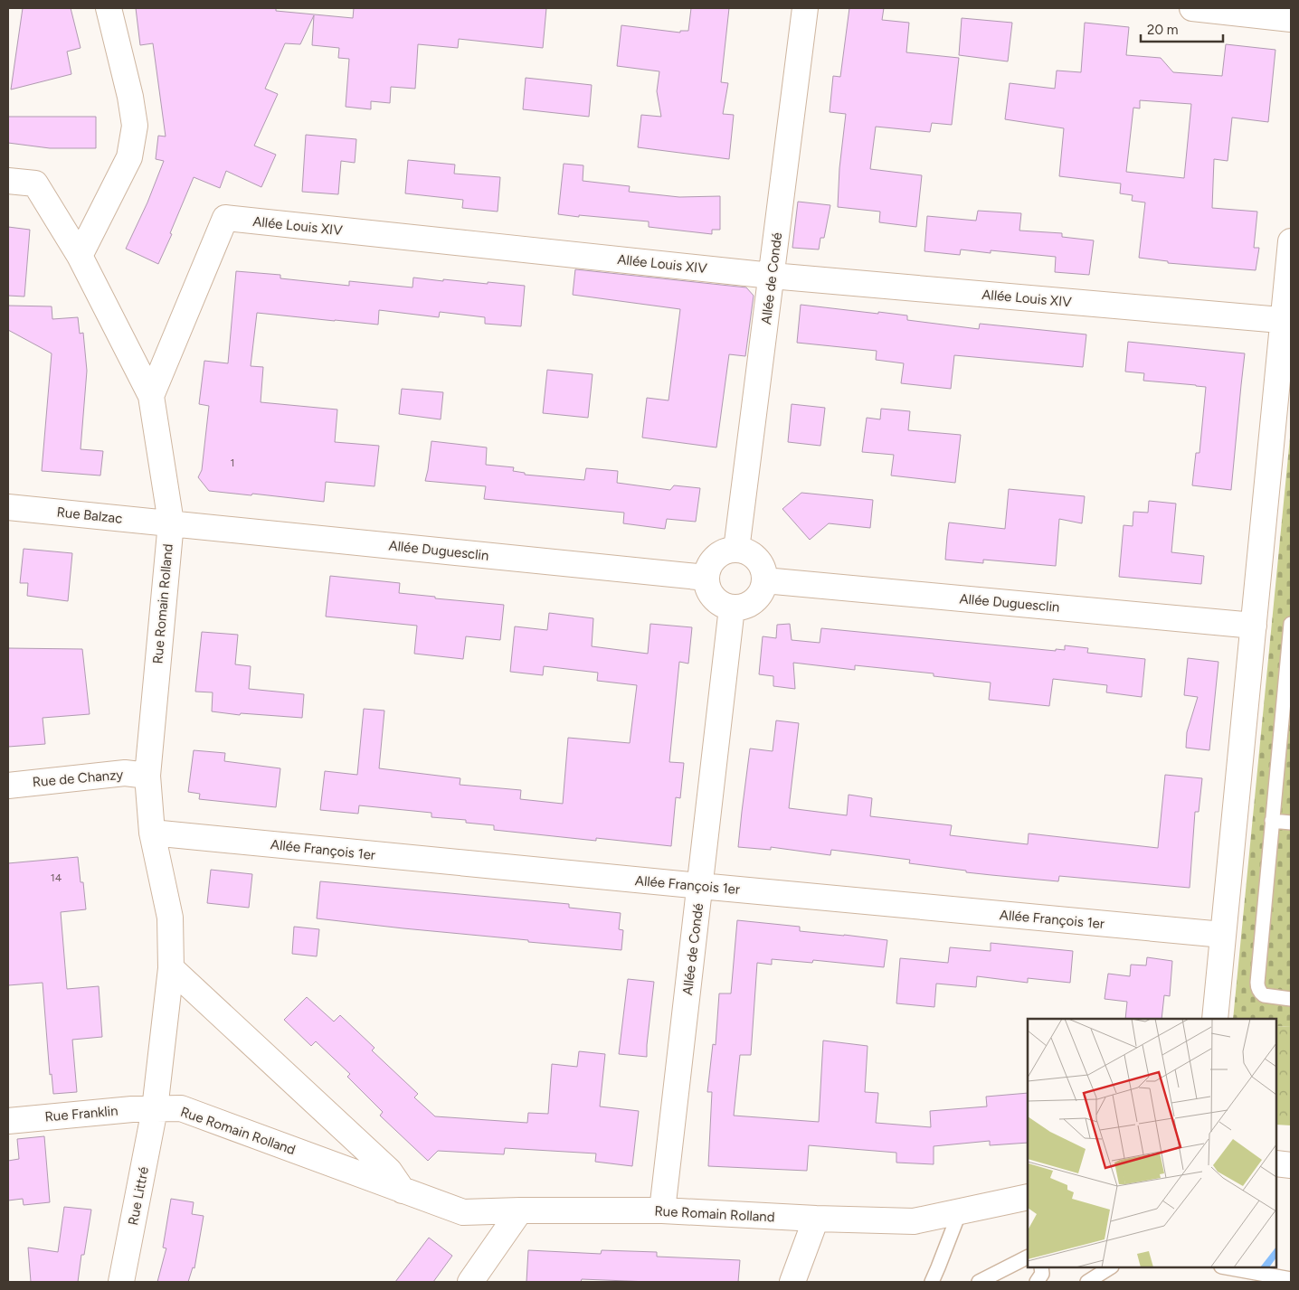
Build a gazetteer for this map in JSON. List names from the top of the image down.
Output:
{
  "streets": {
    "street": [
      "Allée Louis XIV",
      "Allée de Condé",
      "Rue Balzac",
      "Allée Duguesclin",
      "Rue Romain Rolland",
      "Rue de Chanzy",
      "Allée François 1er",
      "Rue Franklin",
      "Rue Littré"
    ]
  },
  "crossings": [
    ["Allée Louis XIV", "Allée de Condé"],
    ["Allée Louis XIV", "Rue Romain Rolland"],
    ["Allée de Condé", "Allée Duguesclin"],
    ["Allée de Condé", "Rue Romain Rolland"],
    ["Allée de Condé", "Allée François 1er"],
    ["Rue Balzac", "Allée Duguesclin"],
    ["Rue Balzac", "Rue Romain Rolland"],
    ["Allée Duguesclin", "Rue Romain Rolland"],
    ["Rue Romain Rolland", "Rue de Chanzy"],
    ["Rue Romain Rolland", "Allée François 1er"],
    ["Rue Romain Rolland", "Rue Franklin"],
    ["Rue Romain Rolland", "Rue Littré"],
    ["Rue Franklin", "Rue Littré"]
  ],
  "house_numbers": ["1", "14"],
  "scale_bar": "20 m"
}
